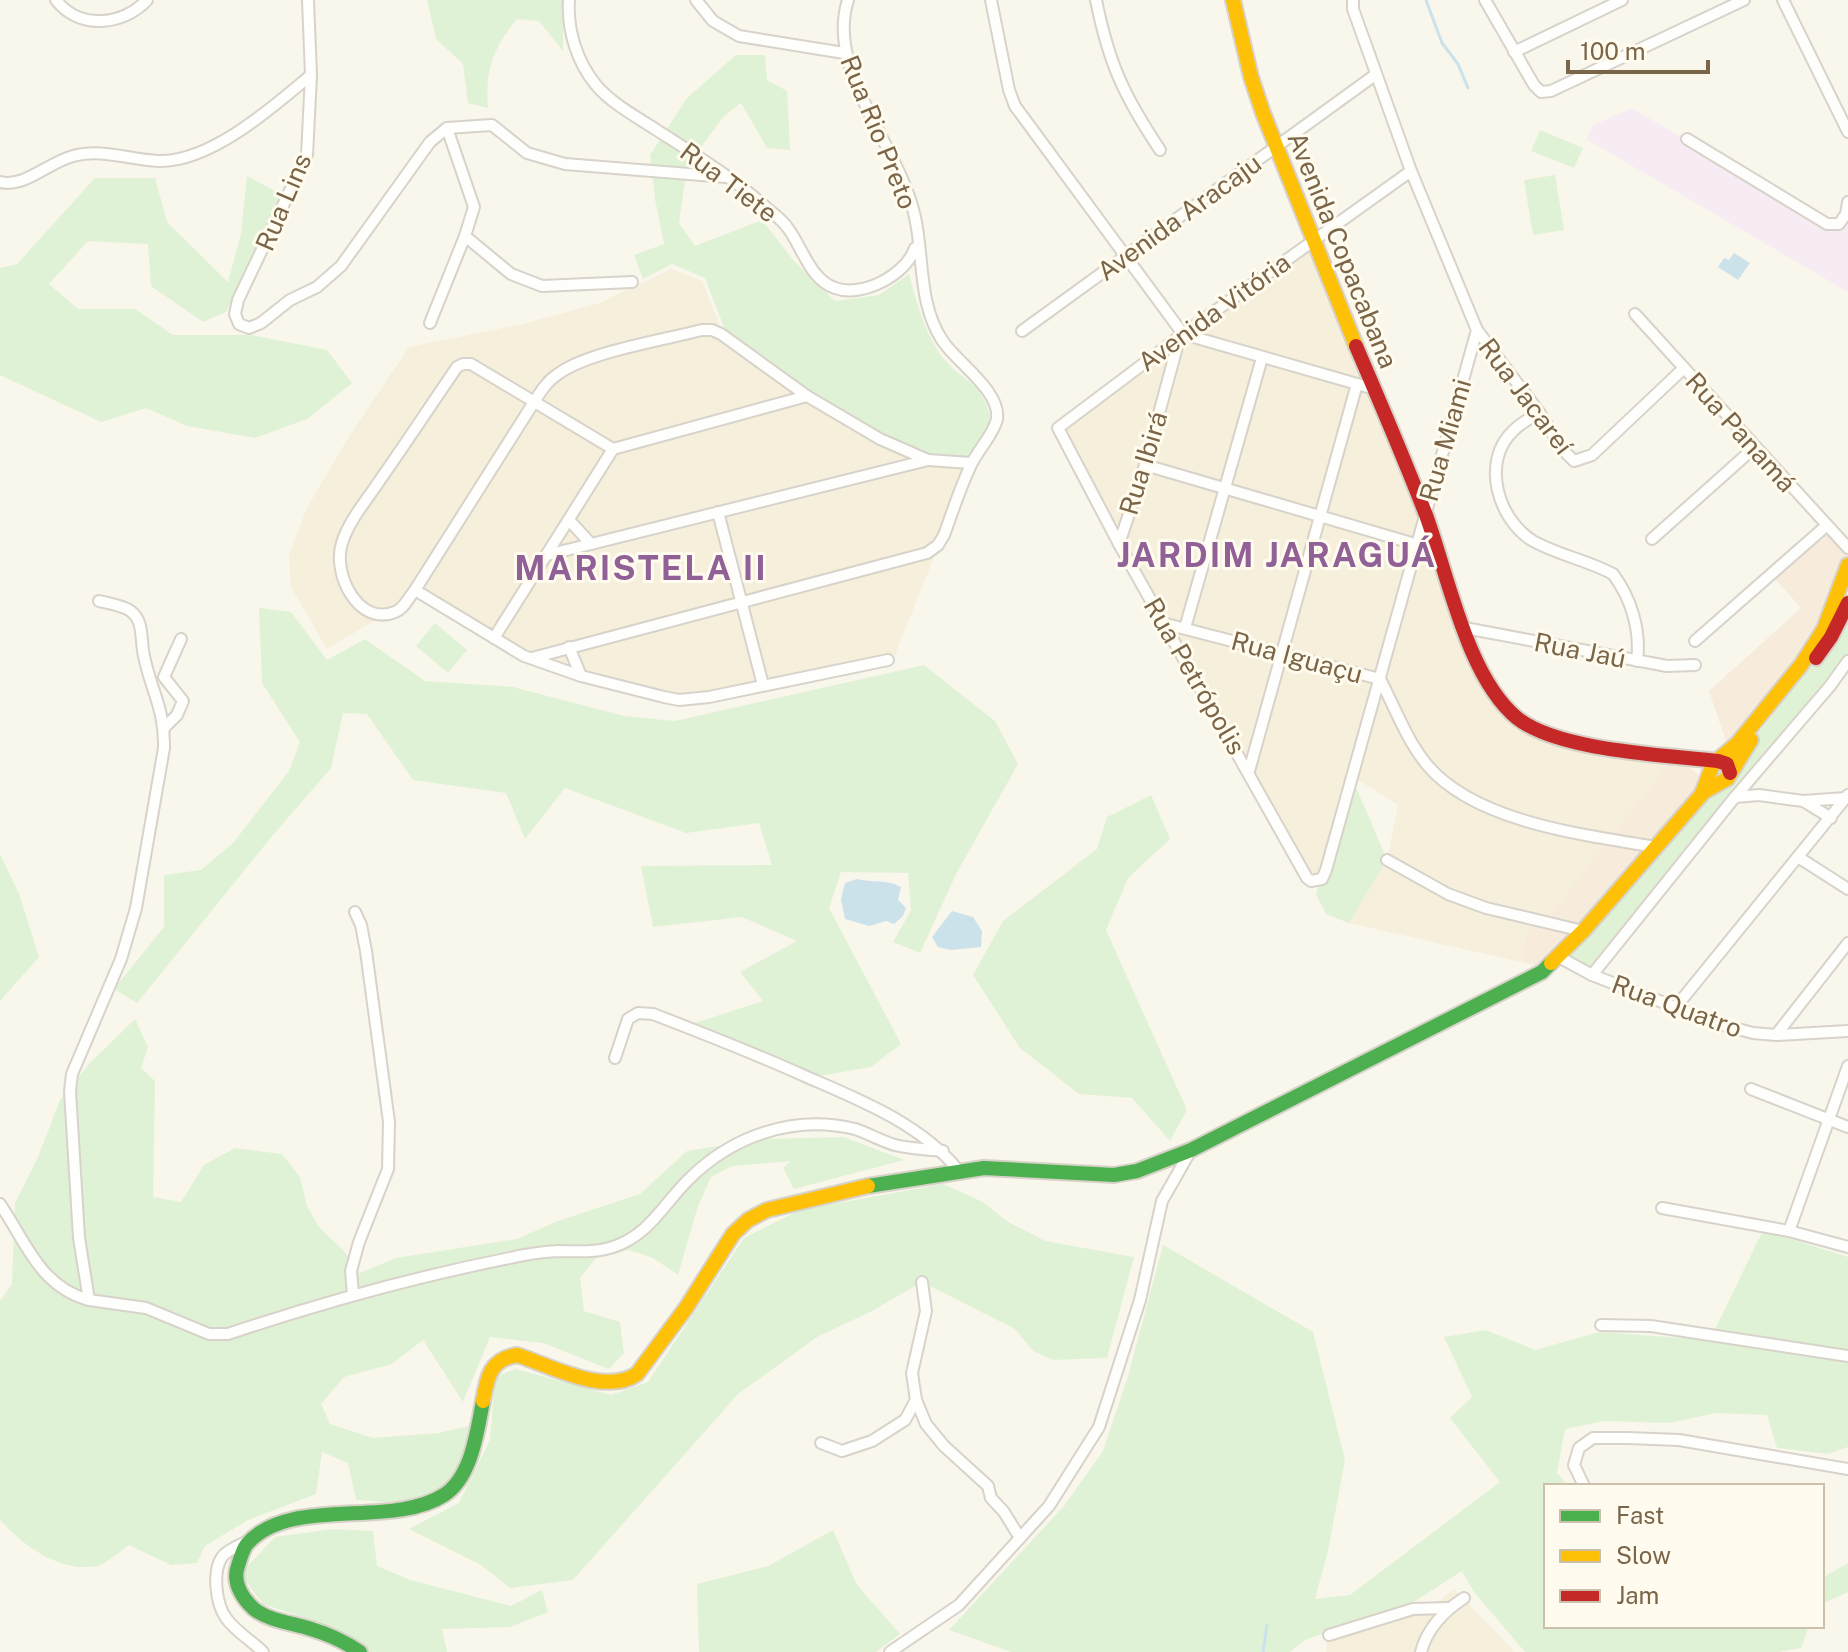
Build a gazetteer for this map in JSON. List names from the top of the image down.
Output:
{
  "streets": {
    "main road": ["Avenida Copacabana"],
    "street": [
      "Rua Rio Preto",
      "Rua Tiete",
      "Rua Lins",
      "Avenida Aracaju",
      "Avenida Vitória",
      "Rua Jacareí",
      "Rua Panamá",
      "Rua Miami",
      "Rua Ibirá",
      "Rua Jaú",
      "Rua Iguaçu",
      "Rua Petrópolis",
      "Rua Quatro"
    ]
  },
  "crossings": [
    ["Rua Rio Preto", "Rua Tiete"],
    ["Avenida Aracaju", "Avenida Copacabana"],
    ["Avenida Copacabana", "Avenida Vitória"],
    ["Avenida Copacabana", "Rua Miami"],
    ["Avenida Copacabana", "Rua Jaú"],
    ["Avenida Vitória", "Rua Ibirá"],
    ["Avenida Vitória", "Rua Petrópolis"],
    ["Rua Jacareí", "Rua Panamá"],
    ["Rua Jacareí", "Rua Miami"],
    ["Rua Miami", "Rua Iguaçu"],
    ["Rua Miami", "Rua Petrópolis"],
    ["Rua Ibirá", "Rua Petrópolis"],
    ["Rua Iguaçu", "Rua Petrópolis"]
  ],
  "districts": ["JARDIM JARAGUÁ", "MARISTELA II"],
  "legend": ["Fast", "Slow", "Jam"],
  "scale_bar": "100 m"
}
